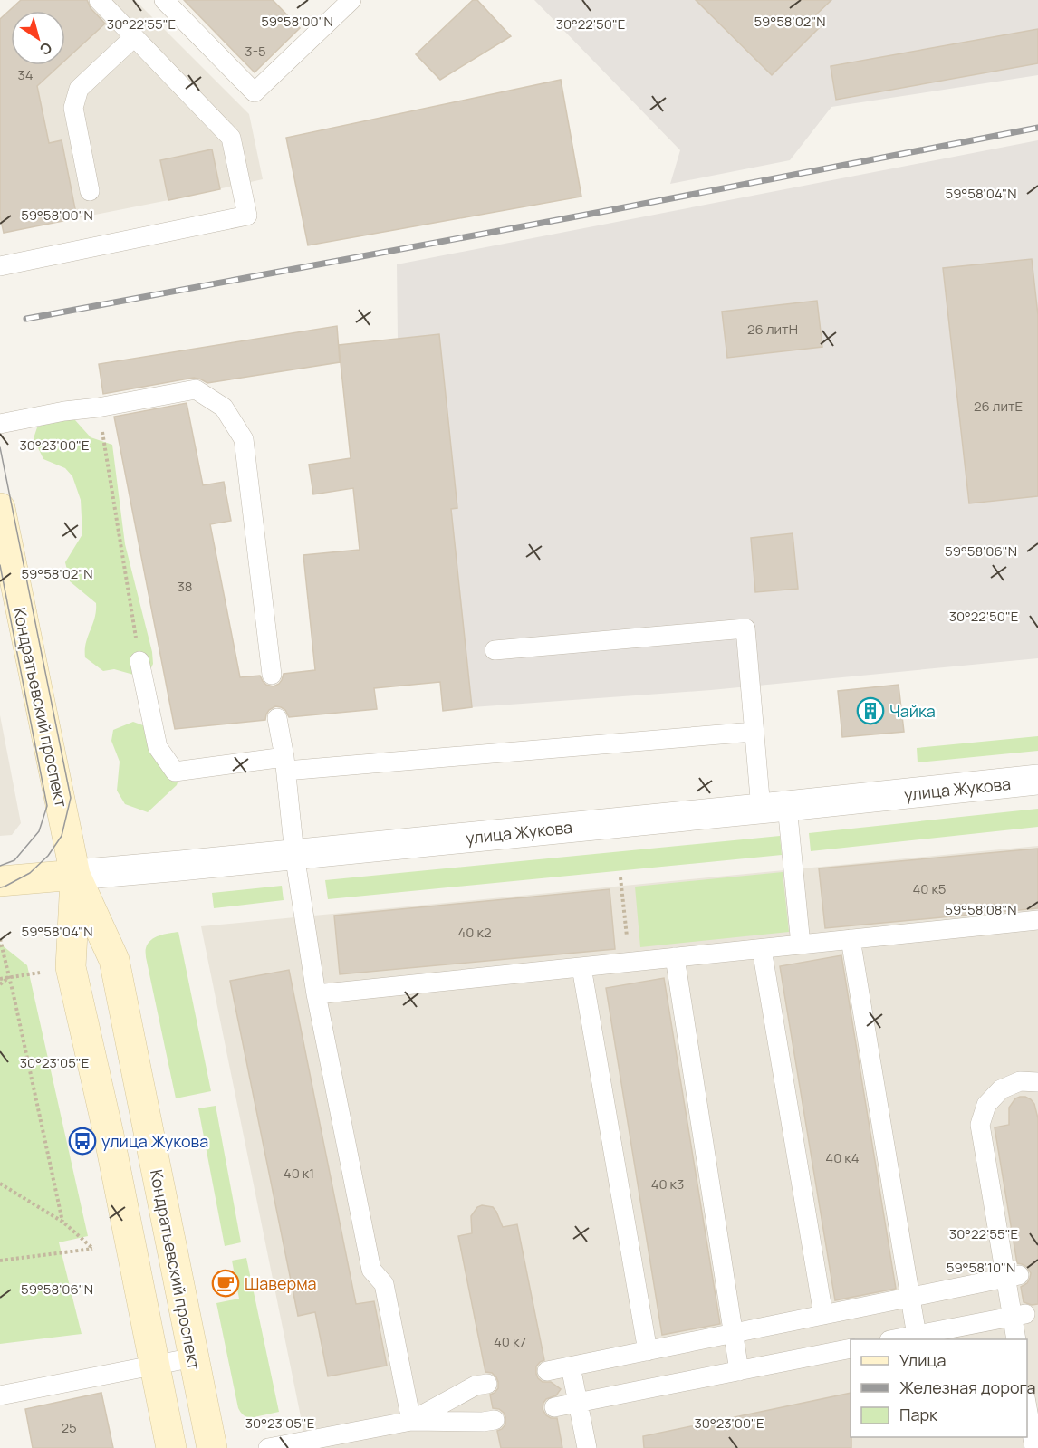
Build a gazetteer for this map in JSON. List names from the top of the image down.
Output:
{
  "streets": {
    "main road": ["Кондратьевский проспект", "улица Жукова"]
  },
  "crossings": [
    ["Кондратьевский проспект", "улица Жукова"]
  ],
  "places": {
    "building": ["Чайка"],
    "bus stop": ["улица Жукова"],
    "cafe": ["Шаверма"]
  },
  "house_numbers": [
    "3-5",
    "34",
    "26 литН",
    "26 литЕ",
    "38",
    "40 к5",
    "40 к2",
    "40 к4",
    "40 к1",
    "40 к3",
    "40 к7",
    "25"
  ],
  "legend": ["Улица", "Железная дорога", "Парк"],
  "north": "bottom right",
  "coordinates": [
    "59°58'00\"N",
    "59°58'02\"N",
    "30°22'55\"E",
    "30°22'50\"E",
    "59°58'04\"N",
    "30°23'00\"E",
    "59°58'06\"N",
    "59°58'08\"N",
    "30°23'05\"E",
    "59°58'10\"N"
  ]
}
